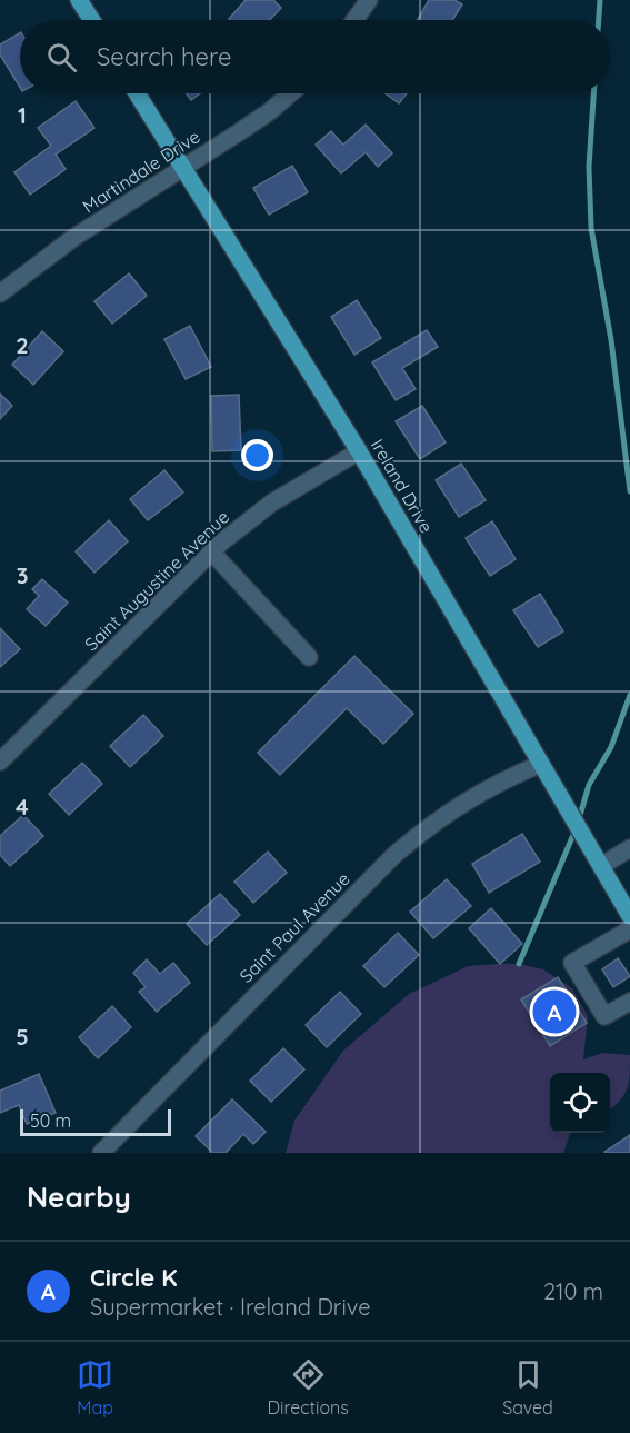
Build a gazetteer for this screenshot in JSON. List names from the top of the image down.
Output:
{
  "streets": {
    "main road": ["Ireland Drive"],
    "street": ["Martindale Drive", "Saint Augustine Avenue", "Saint Paul Avenue"]
  },
  "crossings": [
    ["Martindale Drive", "Ireland Drive"],
    ["Ireland Drive", "Saint Augustine Avenue"],
    ["Ireland Drive", "Saint Paul Avenue"]
  ],
  "scale_bar": "50 m",
  "page": {
    "search": "Search here",
    "pins": "A",
    "scale": "50 m",
    "heading": "Nearby",
    "list": [
      {
        "mark": "A",
        "name": "Circle K",
        "note": "Supermarket · Ireland Drive",
        "value": "210 m"
      }
    ],
    "nav": ["Map", "Directions", "Saved"]
  },
  "grid": {
    "rows": [
      "1",
      "2",
      "3",
      "4",
      "5"
    ]
  }
}
